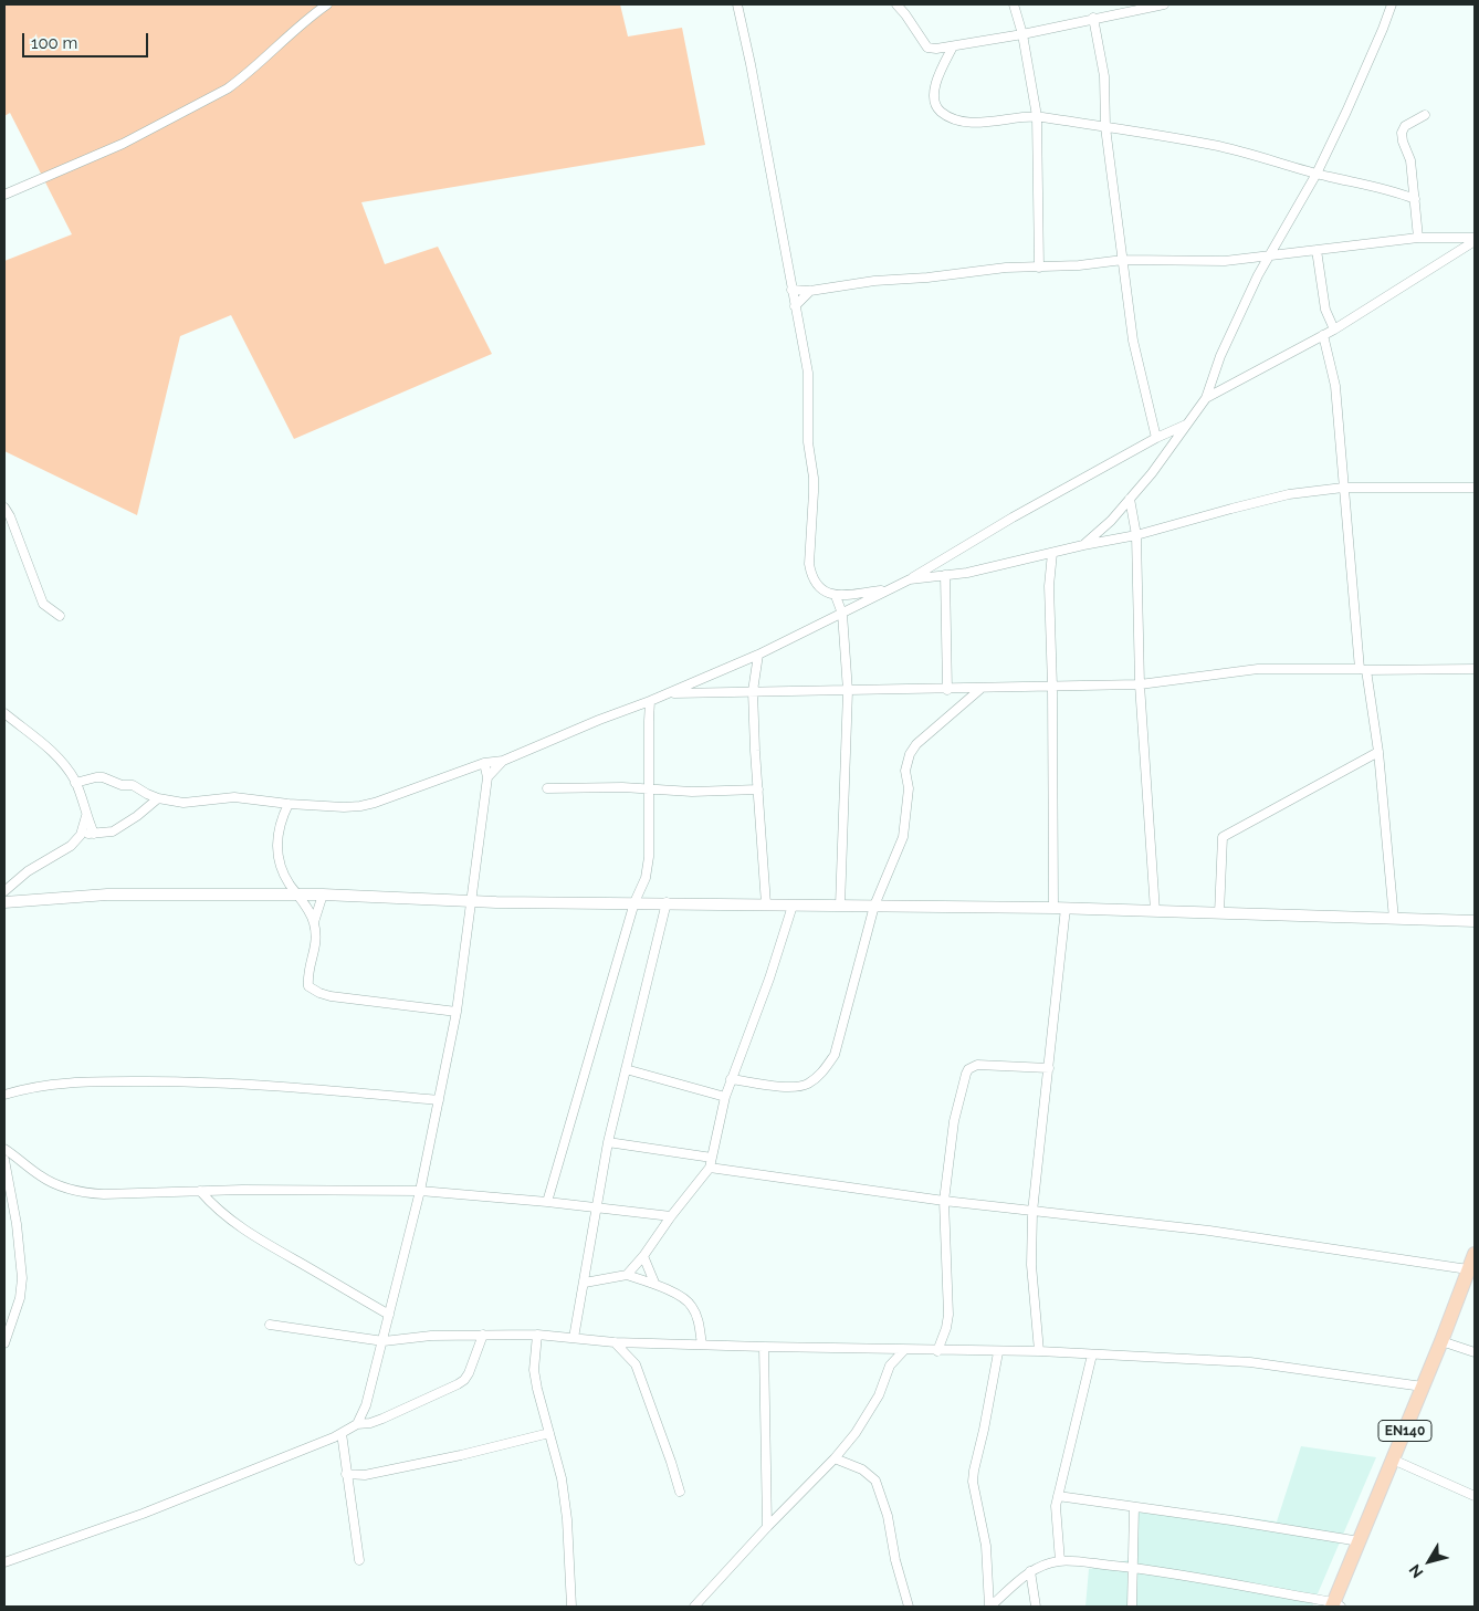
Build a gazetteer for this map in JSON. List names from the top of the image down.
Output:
{
  "streets": {
    "main road": ["EN140"]
  },
  "scale_bar": "100 m",
  "north": "bottom left"
}
